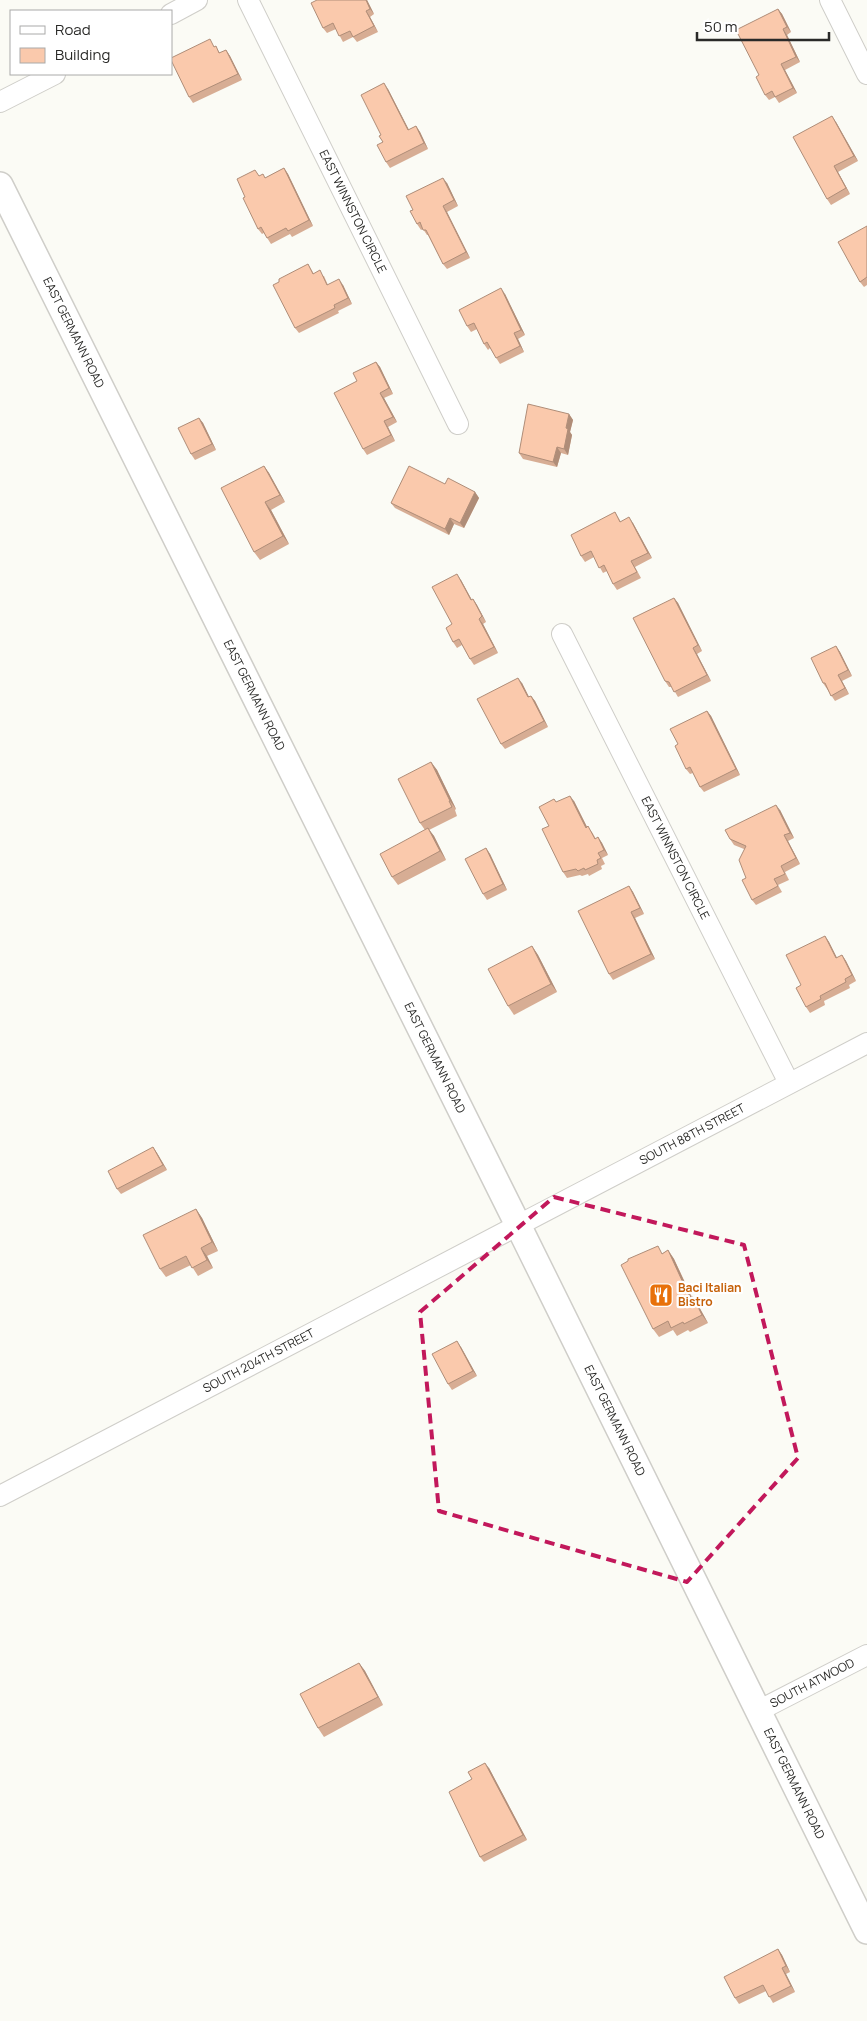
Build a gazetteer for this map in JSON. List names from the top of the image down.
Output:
{
  "streets": {
    "street": [
      "EAST WINNSTON CIRCLE",
      "EAST GERMANN ROAD",
      "SOUTH 88TH STREET",
      "SOUTH 204TH STREET",
      "SOUTH ATWOOD"
    ]
  },
  "crossings": [
    ["EAST WINNSTON CIRCLE", "SOUTH 88TH STREET"],
    ["EAST GERMANN ROAD", "SOUTH 88TH STREET"],
    ["EAST GERMANN ROAD", "SOUTH 204TH STREET"],
    ["EAST GERMANN ROAD", "SOUTH ATWOOD"],
    ["SOUTH 88TH STREET", "SOUTH 204TH STREET"]
  ],
  "places": {
    "restaurant": ["Baci Italian Bistro"]
  },
  "legend": ["Road", "Building"],
  "scale_bar": "50 m"
}
